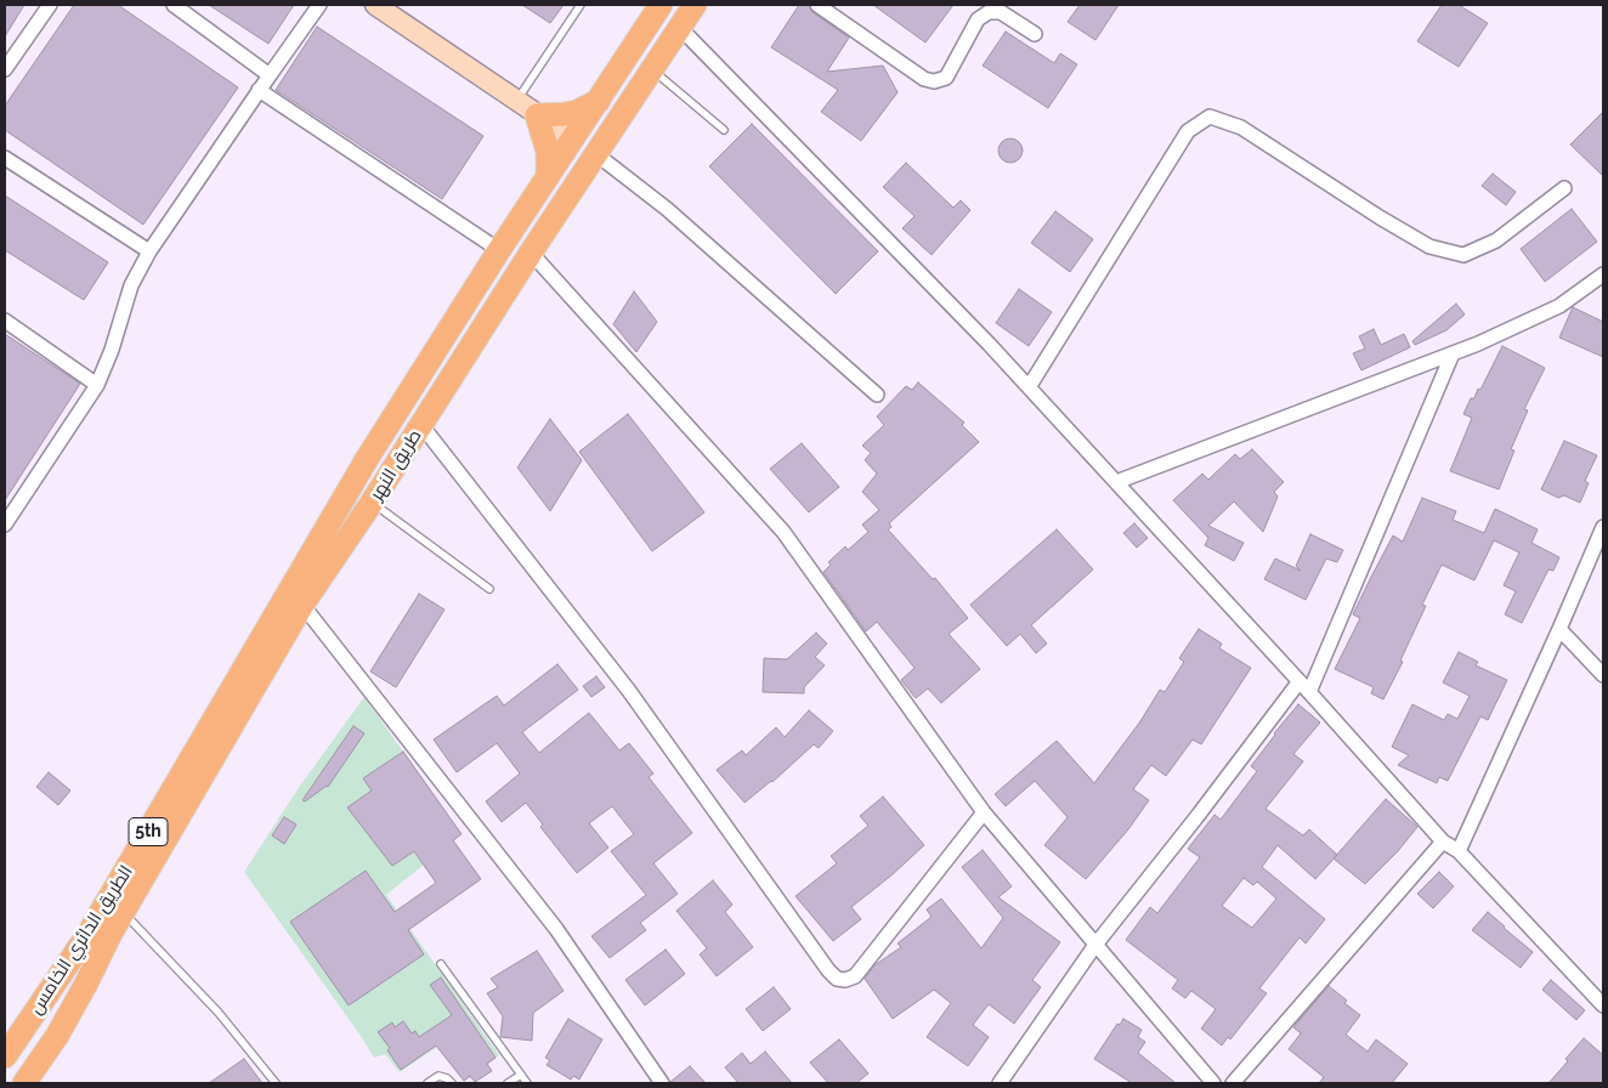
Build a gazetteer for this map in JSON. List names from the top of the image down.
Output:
{
  "streets": {
    "main road": ["طريق النهر", "5th", "الطريق الدائري الخامس"]
  },
  "crossings": [
    ["طريق النهر", "الطريق الدائري الخامس"]
  ]
}
